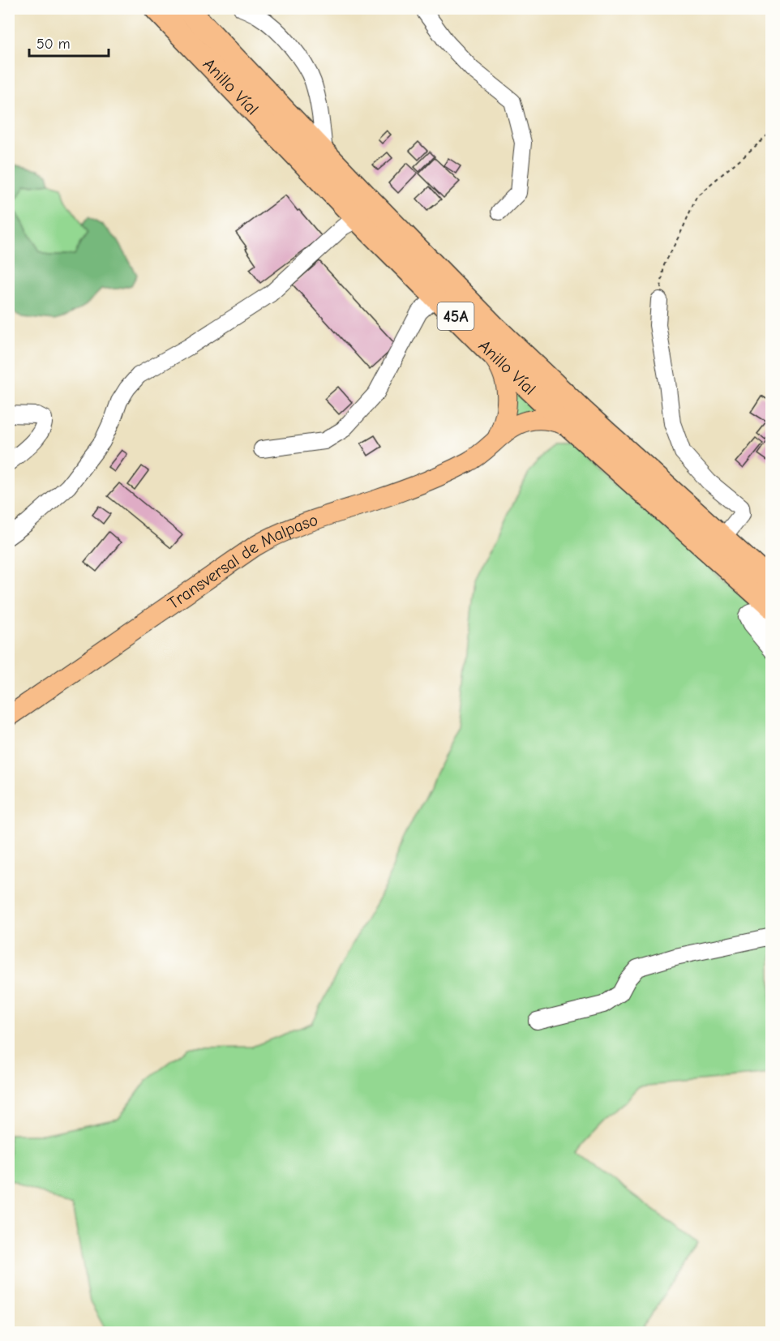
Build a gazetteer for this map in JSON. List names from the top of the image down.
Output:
{
  "streets": {
    "highway": ["Anillo Víal", "45A"],
    "main road": ["Transversal de Malpaso"]
  },
  "crossings": [
    ["Anillo Víal", "Transversal de Malpaso"]
  ],
  "scale_bar": "50 m"
}
